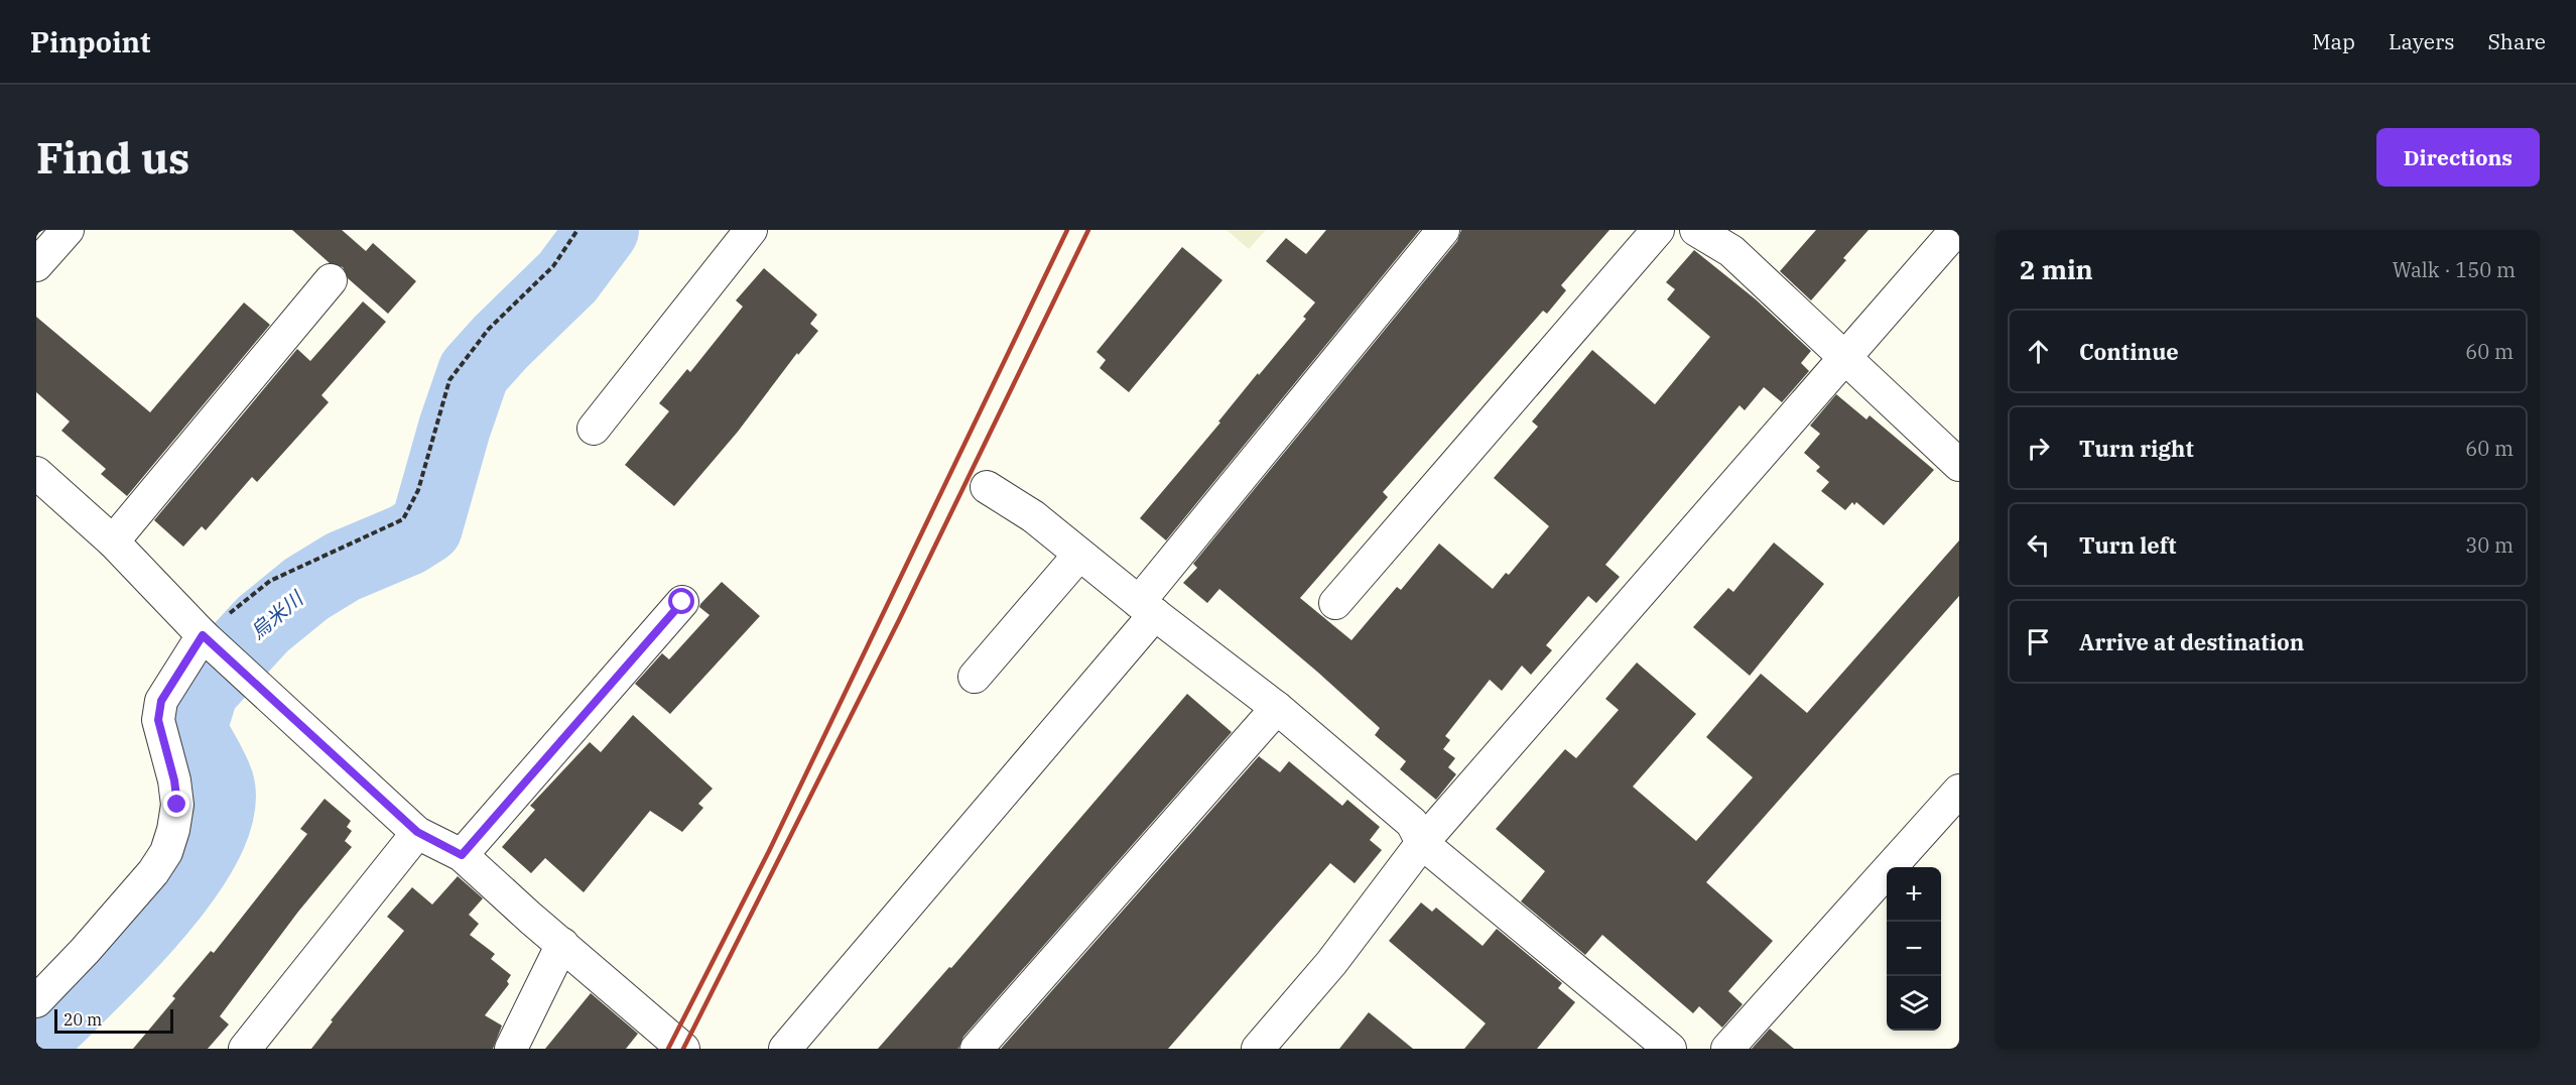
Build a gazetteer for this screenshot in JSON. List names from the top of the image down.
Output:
{
  "water": ["烏米川"],
  "scale_bar": "20 m",
  "page": {
    "header": "Pinpoint",
    "nav": ["Map", "Layers", "Share"],
    "buttons": "Directions",
    "title": "Find us",
    "heading": ["2 min", "Walk · 150 m"],
    "list": [
      ["Continue", "60 m"],
      ["Turn right", "60 m"],
      ["Turn left", "30 m"],
      "Arrive at destination"
    ],
    "map_buttons": ["+", "−"],
    "scale": "20 m"
  }
}
